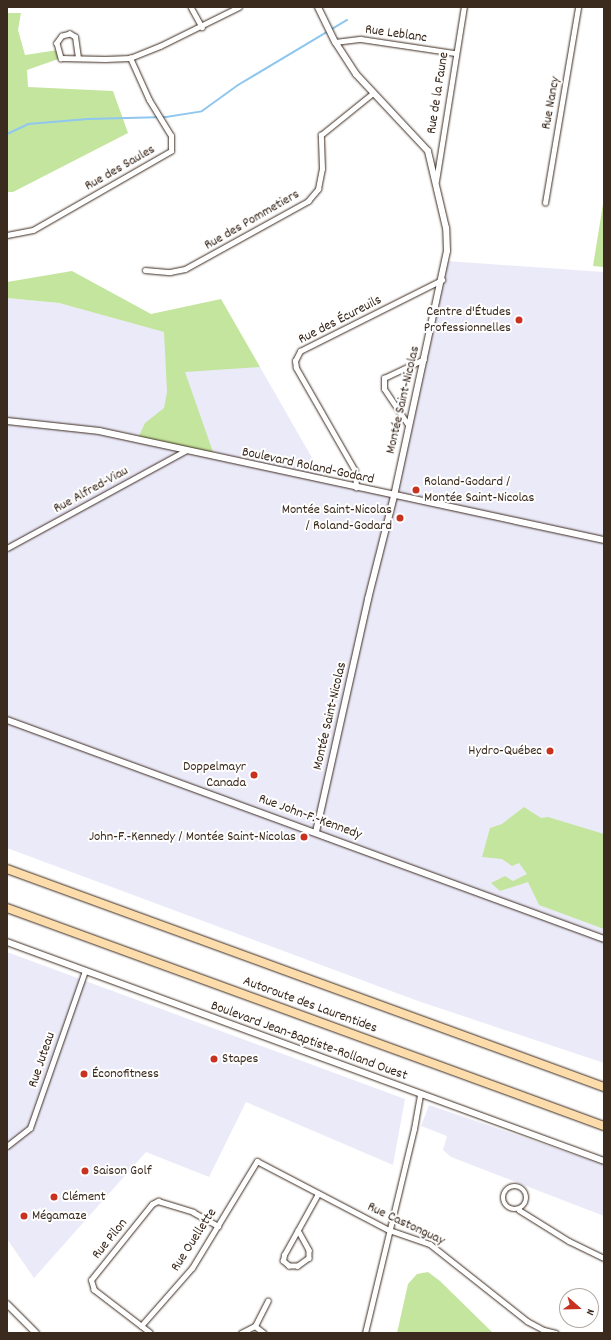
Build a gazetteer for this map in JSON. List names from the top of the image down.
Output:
{
  "streets": {
    "highway": ["Autoroute des Laurentides"],
    "street": [
      "Rue Leblanc",
      "Rue de la Faune",
      "Rue Nancy",
      "Rue des Saules",
      "Rue des Pommetiers",
      "Rue des Écureuils",
      "Montée Saint-Nicolas",
      "Boulevard Roland-Godard",
      "Rue Alfred-Viau",
      "Rue John-F.-Kennedy",
      "Boulevard Jean-Baptiste-Rolland Ouest",
      "Rue Juteau",
      "Rue Castonguay",
      "Rue Pilon",
      "Rue Ouellette"
    ]
  },
  "crossings": [
    ["Rue Leblanc", "Rue de la Faune"],
    ["Rue Leblanc", "Montée Saint-Nicolas"],
    ["Rue de la Faune", "Montée Saint-Nicolas"],
    ["Rue des Pommetiers", "Montée Saint-Nicolas"],
    ["Rue des Écureuils", "Montée Saint-Nicolas"],
    ["Rue des Écureuils", "Boulevard Roland-Godard"],
    ["Montée Saint-Nicolas", "Boulevard Roland-Godard"],
    ["Montée Saint-Nicolas", "Rue John-F.-Kennedy"],
    ["Boulevard Roland-Godard", "Rue Alfred-Viau"],
    ["Boulevard Jean-Baptiste-Rolland Ouest", "Rue Juteau"],
    ["Rue Castonguay", "Rue Ouellette"],
    ["Rue Pilon", "Rue Ouellette"]
  ],
  "places": [
    "Centre d'Études Professionnelles",
    "Roland-Godard / Montée Saint-Nicolas",
    "Montée Saint-Nicolas / Roland-Godard",
    "Hydro-Québec",
    "Doppelmayr Canada",
    "John-F.-Kennedy / Montée Saint-Nicolas",
    "Stapes",
    "Éconofitness",
    "Saison Golf",
    "Clément",
    "Mégamaze"
  ],
  "north": "right"
}
